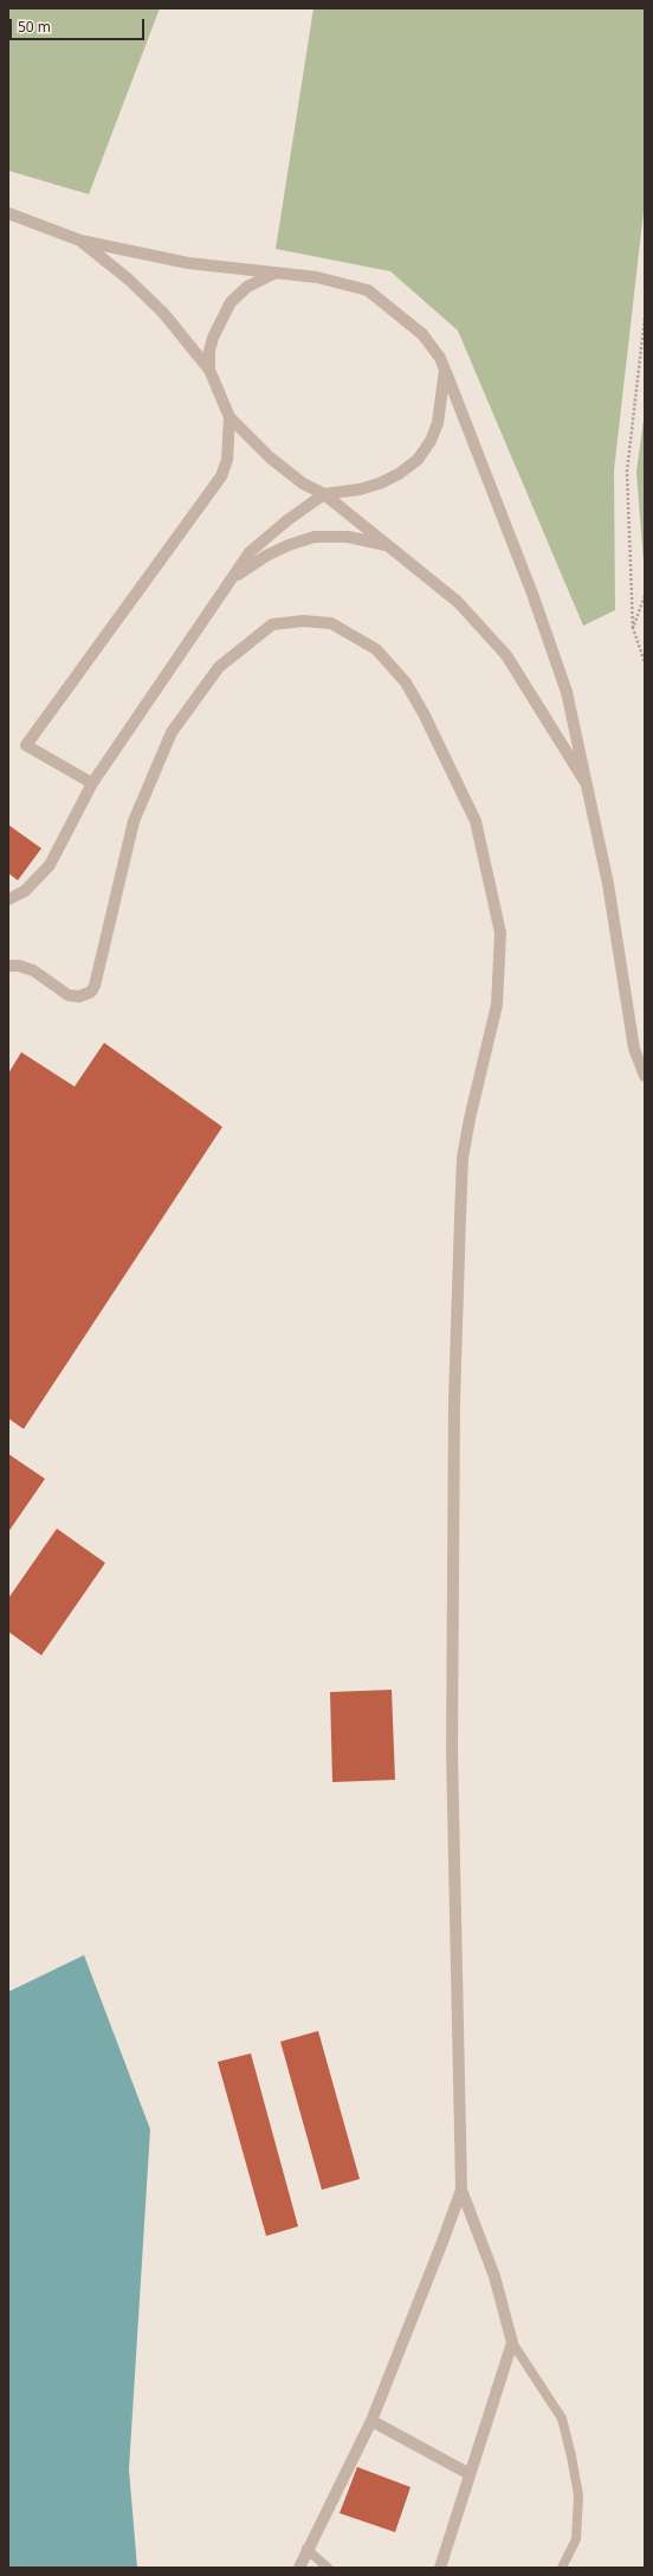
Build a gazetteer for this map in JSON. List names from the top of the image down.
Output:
{
  "scale_bar": "50 m"
}
